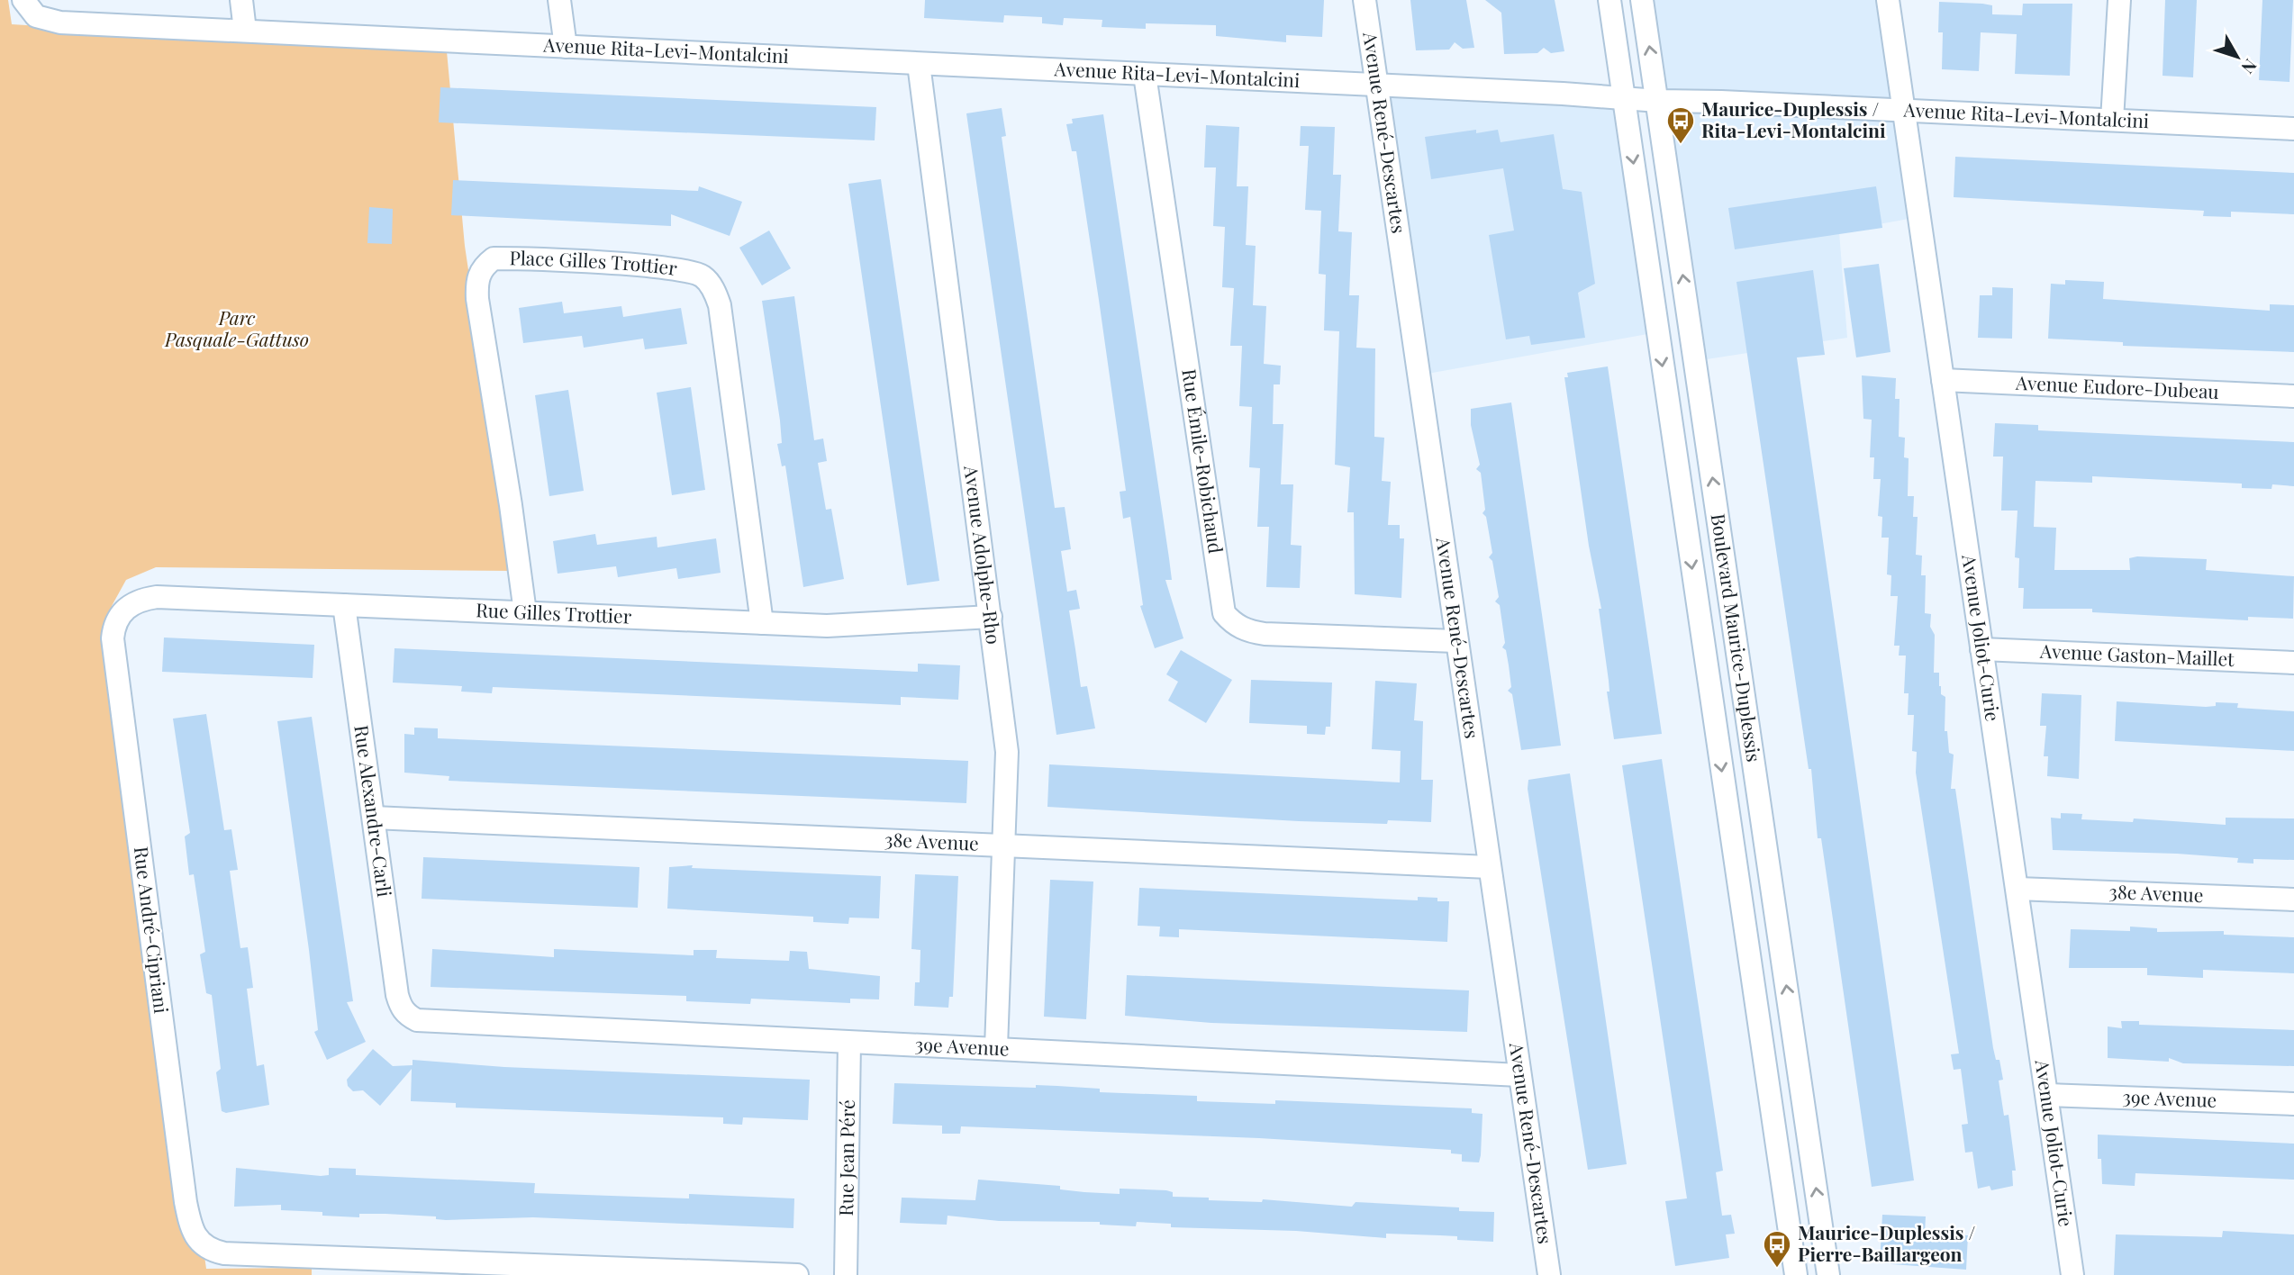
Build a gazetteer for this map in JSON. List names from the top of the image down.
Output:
{
  "streets": {
    "street": [
      "Avenue Rita-Levi-Montalcini",
      "Avenue René-Descartes",
      "Place Gilles Trottier",
      "Avenue Eudore-Dubeau",
      "Rue Émile-Robichaud",
      "Avenue Adolphe-Rho",
      "Rue Gilles Trottier",
      "Boulevard Maurice-Duplessis",
      "Avenue Joliot-Curie",
      "Avenue Gaston-Maillet",
      "Rue Alexandre-Carli",
      "38e Avenue",
      "Rue André-Cipriani",
      "39e Avenue",
      "Rue Jean Péré"
    ]
  },
  "crossings": [
    ["Avenue Rita-Levi-Montalcini", "Avenue René-Descartes"],
    ["Avenue Rita-Levi-Montalcini", "Rue Émile-Robichaud"],
    ["Avenue Rita-Levi-Montalcini", "Avenue Adolphe-Rho"],
    ["Avenue Rita-Levi-Montalcini", "Boulevard Maurice-Duplessis"],
    ["Avenue Rita-Levi-Montalcini", "Avenue Joliot-Curie"],
    ["Avenue René-Descartes", "Rue Émile-Robichaud"],
    ["Avenue René-Descartes", "38e Avenue"],
    ["Avenue René-Descartes", "39e Avenue"],
    ["Place Gilles Trottier", "Rue Gilles Trottier"],
    ["Avenue Eudore-Dubeau", "Avenue Joliot-Curie"],
    ["Avenue Adolphe-Rho", "Rue Gilles Trottier"],
    ["Avenue Adolphe-Rho", "38e Avenue"],
    ["Avenue Adolphe-Rho", "39e Avenue"],
    ["Rue Gilles Trottier", "Rue Alexandre-Carli"],
    ["Rue Gilles Trottier", "Rue André-Cipriani"],
    ["Avenue Joliot-Curie", "Avenue Gaston-Maillet"],
    ["Avenue Joliot-Curie", "38e Avenue"],
    ["Avenue Joliot-Curie", "39e Avenue"],
    ["Rue Alexandre-Carli", "38e Avenue"],
    ["Rue Alexandre-Carli", "39e Avenue"],
    ["39e Avenue", "Rue Jean Péré"]
  ],
  "parks": ["Parc Pasquale-Gattuso"],
  "places": {
    "bus stop": ["Maurice-Duplessis / Rita-Levi-Montalcini", "Maurice-Duplessis / Pierre-Baillargeon"]
  },
  "north": "bottom right"
}
